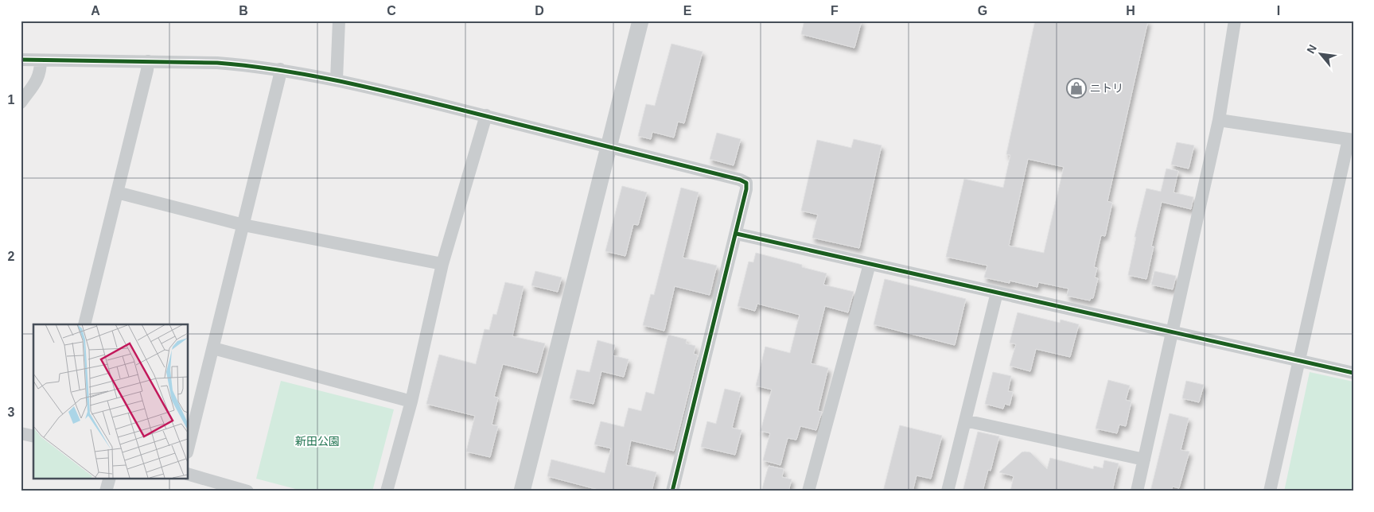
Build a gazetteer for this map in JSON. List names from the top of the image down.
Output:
{
  "parks": ["新田公園"],
  "places": {
    "shop": ["ニトリ"]
  },
  "north": "top left",
  "grid": {
    "columns": [
      "A",
      "B",
      "C",
      "D",
      "E",
      "F",
      "G",
      "H",
      "I"
    ],
    "rows": ["1", "2", "3"]
  }
}
